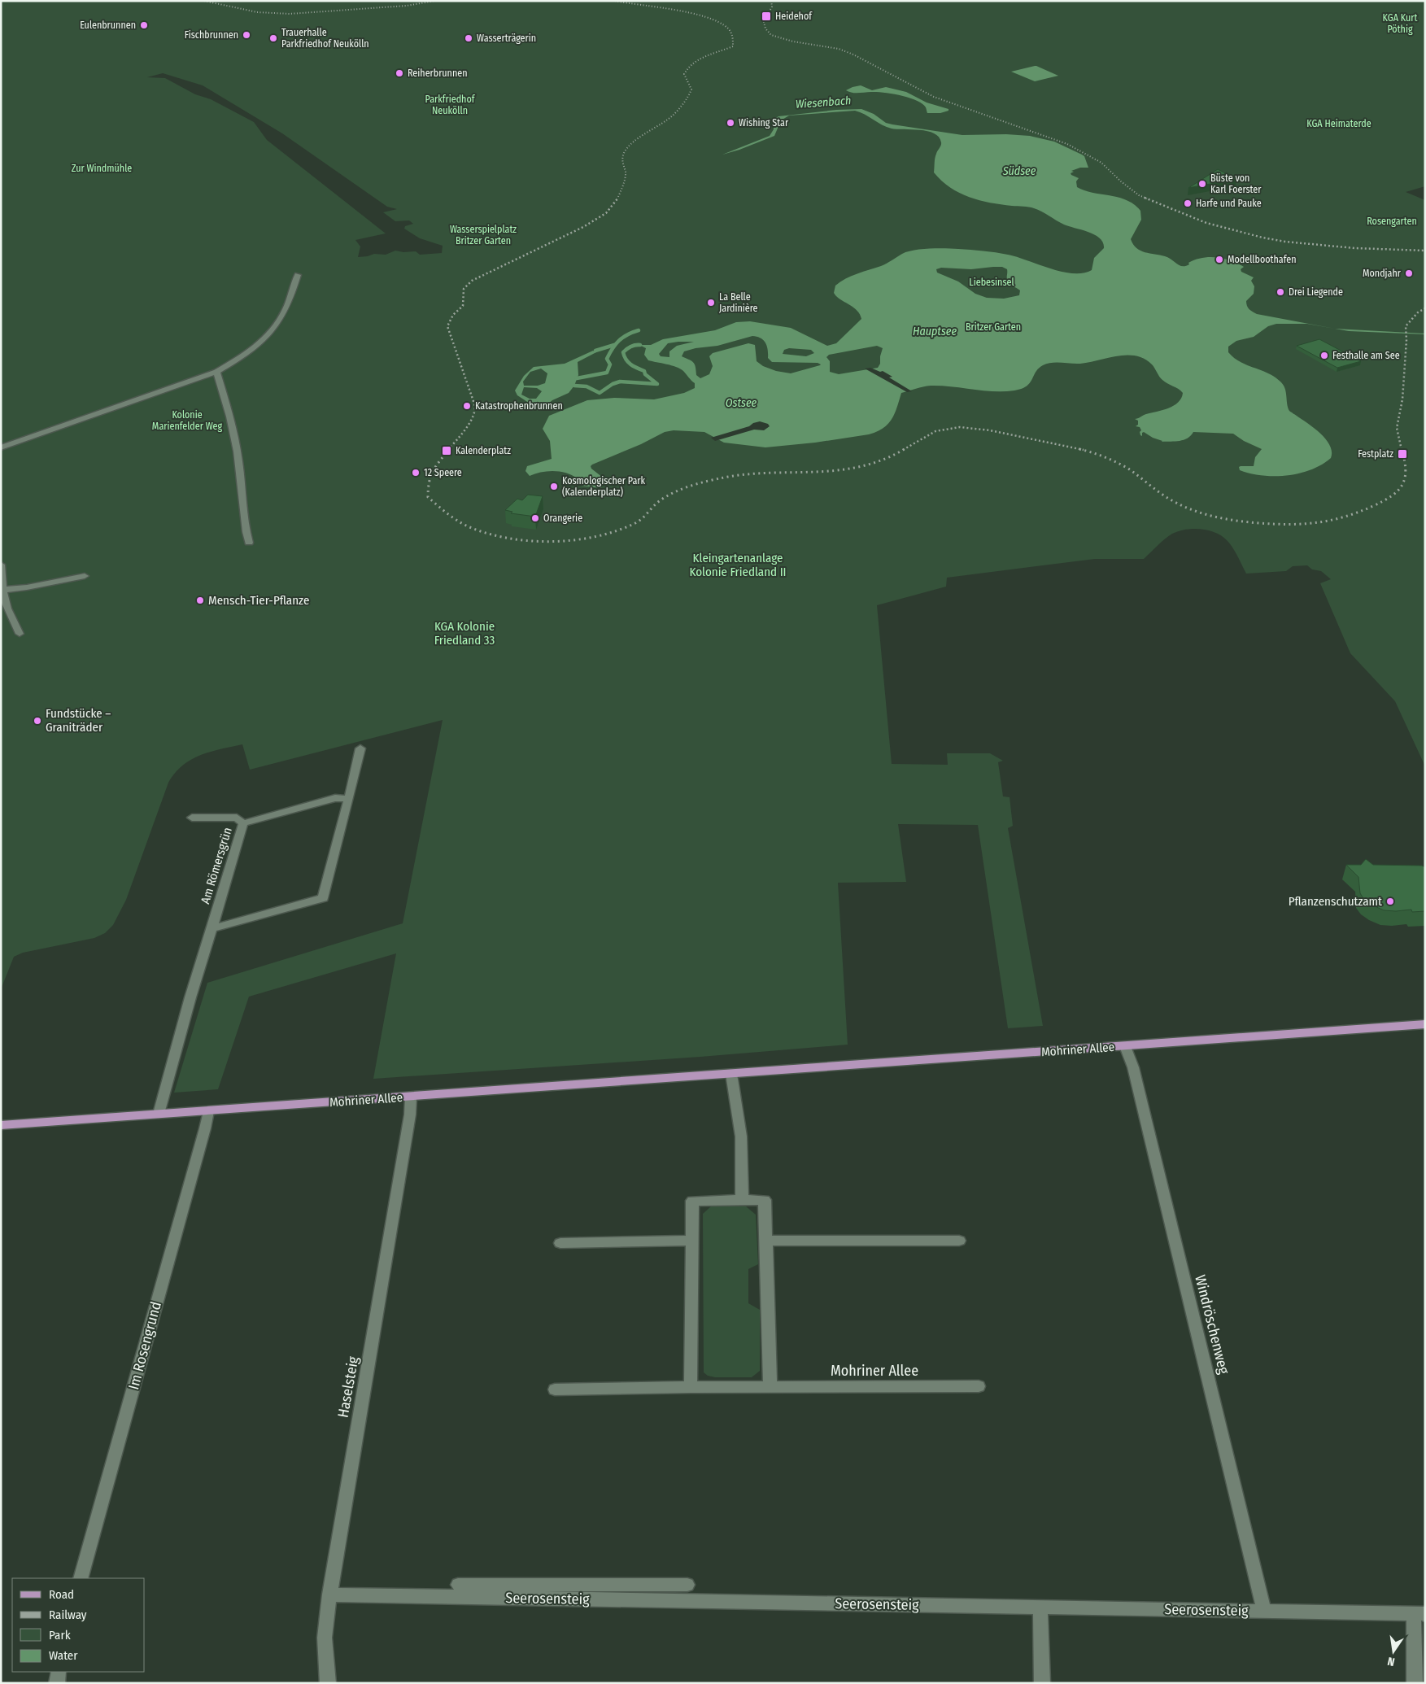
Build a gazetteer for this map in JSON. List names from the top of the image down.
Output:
{
  "streets": {
    "main road": ["Mohriner Allee"],
    "street": [
      "Am Römersgrün",
      "Windröschenweg",
      "Im Rosengrund",
      "Haselsteig",
      "Seerosensteig"
    ]
  },
  "crossings": [
    ["Am Römersgrün", "Mohriner Allee"],
    ["Mohriner Allee", "Windröschenweg"],
    ["Mohriner Allee", "Im Rosengrund"],
    ["Mohriner Allee", "Haselsteig"],
    ["Windröschenweg", "Seerosensteig"],
    ["Haselsteig", "Seerosensteig"]
  ],
  "water": [
    "Wiesenbach",
    "Südsee",
    "Hauptsee",
    "Ostsee"
  ],
  "parks": [
    "KGA Kurt Pöthig",
    "Parkfriedhof Neukölln",
    "KGA Heimaterde",
    "Zur Windmühle",
    "Rosengarten",
    "Wasserspielplatz Britzer Garten",
    "Liebesinsel",
    "Britzer Garten",
    "Kolonie Marienfelder Weg",
    "Kleingartenanlage Kolonie Friedland II",
    "KGA Kolonie Friedland 33"
  ],
  "places": {
    "transit": ["Heidehof", "Kalenderplatz", "Festplatz"],
    "other": [
      "Eulenbrunnen",
      "Fischbrunnen",
      "Trauerhalle Parkfriedhof Neukölln",
      "Wasserträgerin",
      "Reiherbrunnen",
      "Wishing Star",
      "Büste von Karl Foerster",
      "Harfe und Pauke",
      "Modellboothafen",
      "Mondjahr",
      "Drei Liegende",
      "La Belle Jardinière",
      "Festhalle am See",
      "Katastrophenbrunnen",
      "12 Speere",
      "Kosmologischer Park (Kalenderplatz)",
      "Orangerie",
      "Mensch-Tier-Pflanze",
      "Fundstücke – Graniträder",
      "Pflanzenschutzamt"
    ]
  },
  "legend": [
    "Road",
    "Railway",
    "Park",
    "Water"
  ],
  "north": "bottom"
}
